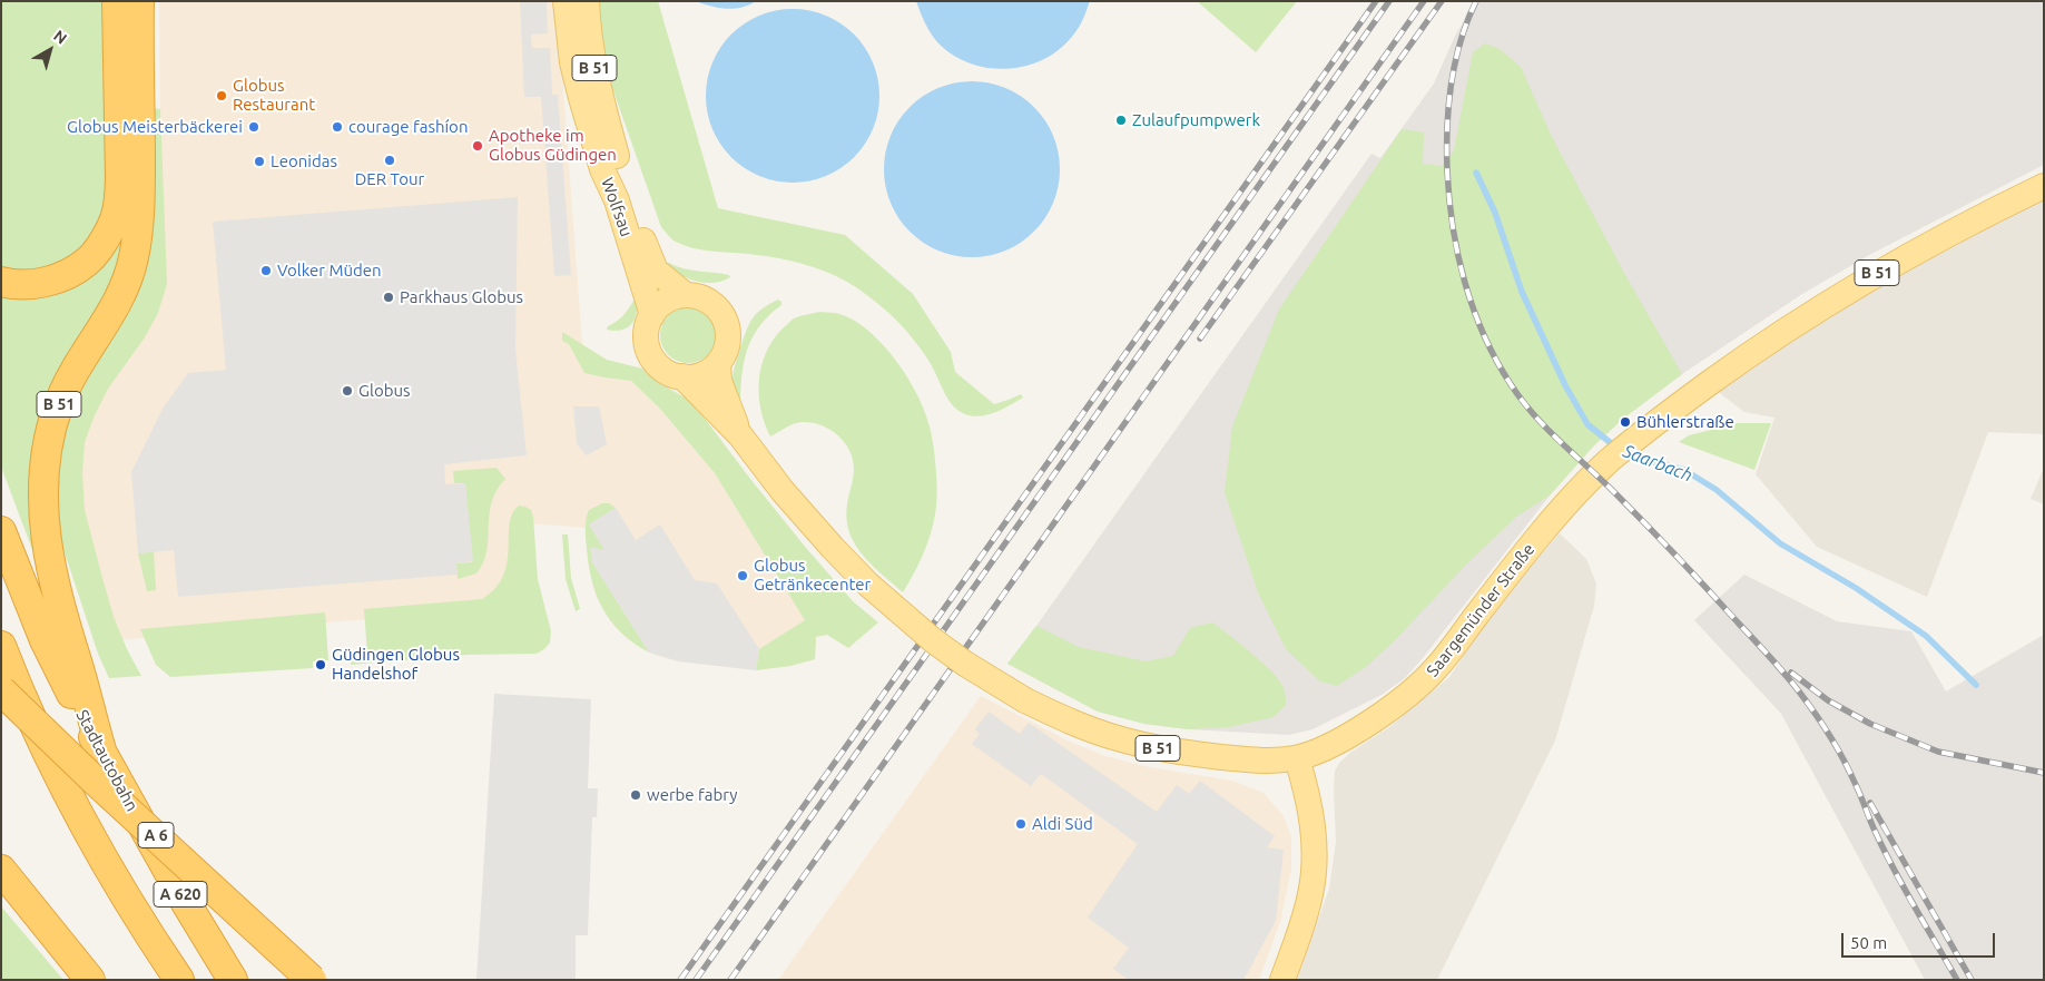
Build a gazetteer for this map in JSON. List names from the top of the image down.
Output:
{
  "streets": {
    "highway": [
      "B 51",
      "Stadtautobahn",
      "A 6",
      "A 620"
    ],
    "main road": ["Wolfsau", "Saargemünder Straße"]
  },
  "crossings": [
    ["B 51", "Stadtautobahn"],
    ["Wolfsau", "Saargemünder Straße"],
    ["A 6", "A 620"]
  ],
  "water": ["Saarbach"],
  "places": [
    "Globus Restaurant",
    "Zulaufpumpwerk",
    "Globus Meisterbäckerei",
    "courage fashíon",
    "Apotheke im Globus Güdingen",
    "DER Tour",
    "Leonidas",
    "Volker Müden",
    "Parkhaus Globus",
    "Globus",
    "Bühlerstraße",
    "Globus Getränkecenter",
    "Güdingen Globus Handelshof",
    "werbe fabry",
    "Aldi Süd"
  ],
  "scale_bar": "50 m",
  "north": "top right"
}
